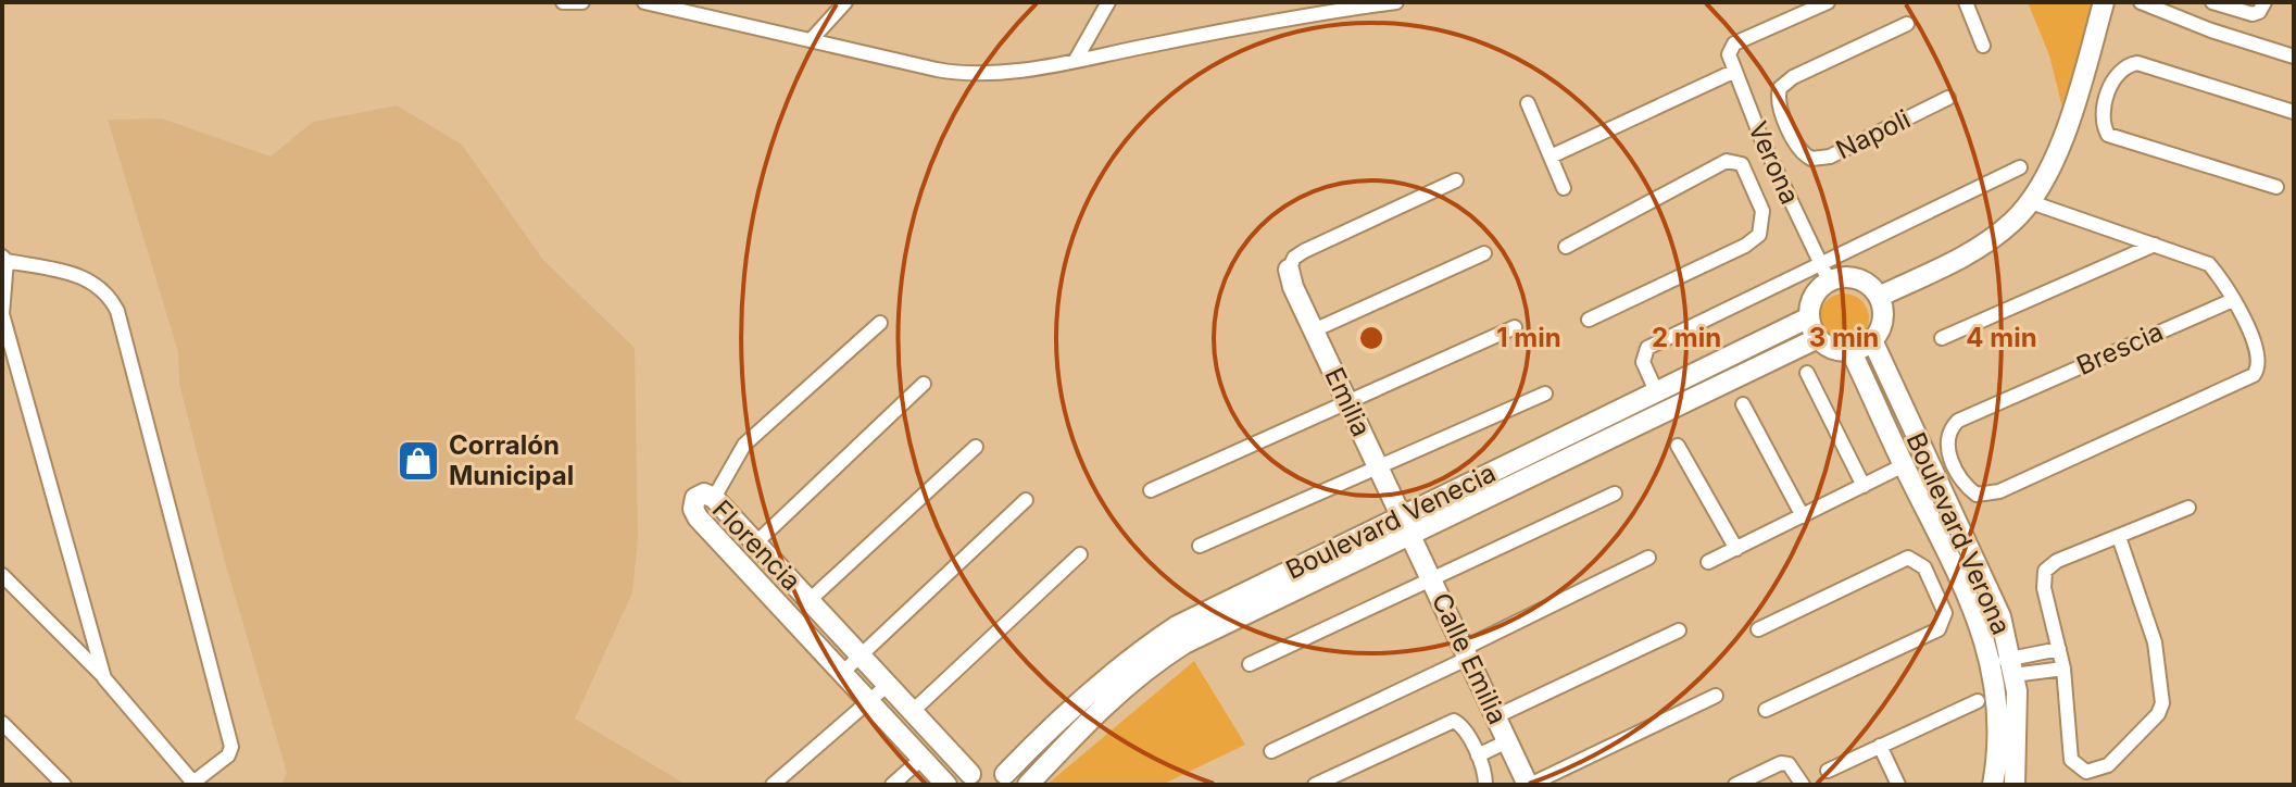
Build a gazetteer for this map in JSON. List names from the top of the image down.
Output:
{
  "streets": {
    "street": [
      "Napoli",
      "Verona",
      "Brescia",
      "Emilia",
      "Boulevard Venecia",
      "Boulevard Verona",
      "Florencia",
      "Calle Emilia"
    ]
  },
  "crossings": [
    ["Verona", "Boulevard Venecia"],
    ["Verona", "Boulevard Verona"],
    ["Emilia", "Boulevard Venecia"],
    ["Emilia", "Calle Emilia"],
    ["Boulevard Venecia", "Boulevard Verona"],
    ["Boulevard Venecia", "Calle Emilia"]
  ],
  "places": {
    "shop": ["Corralón Municipal"]
  },
  "rings": [
    "1 min",
    "2 min",
    "3 min",
    "4 min"
  ]
}
